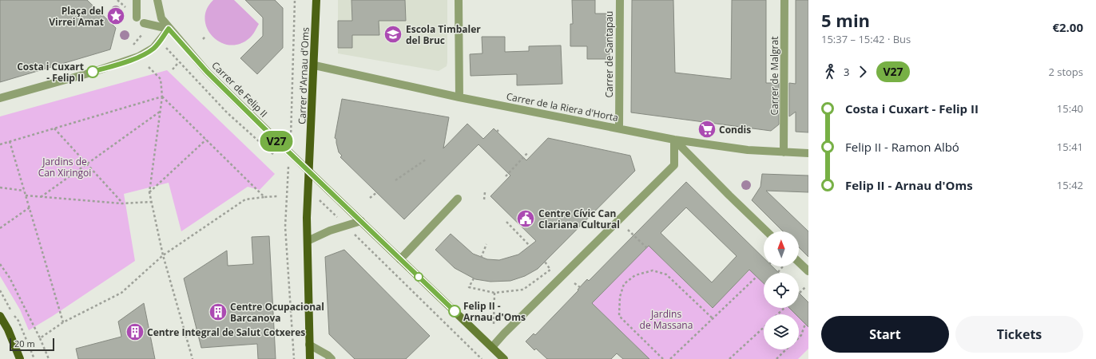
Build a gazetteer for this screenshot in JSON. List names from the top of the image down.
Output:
{
  "streets": {
    "main road": ["Carrer d'Arnau d'Oms", "Carrer de Felip II"],
    "street": ["Carrer de Santapau", "Carrer de Malgrat", "Carrer de la Riera d'Horta"]
  },
  "crossings": [
    ["Carrer de Santapau", "Carrer de la Riera d'Horta"],
    ["Carrer d'Arnau d'Oms", "Carrer de Felip II"],
    ["Carrer d'Arnau d'Oms", "Carrer de la Riera d'Horta"],
    ["Carrer de Malgrat", "Carrer de la Riera d'Horta"]
  ],
  "parks": ["Jardins de Can Xiringoi", "Jardins de Massana"],
  "places": {
    "place": ["Plaça del Virrei Amat"],
    "school or university": ["Escola Timbaler del Bruc"],
    "other": ["Costa i Cuxart - Felip II", "Felip II - Arnau d'Oms"],
    "supermarket": ["Condis"],
    "public building": ["Centre Cívic Can Clariana Cultural"],
    "building": ["Centre Ocupacional Barcanova", "Centre Integral de Salut Cotxeres"]
  },
  "lines": ["bus line V27"],
  "scale_bar": "20 m",
  "north": "top",
  "page": {
    "on_map": "V27",
    "heading": ["5 min", "15:37 – 15:42 · Bus", "€2.00"],
    "legs": ["3", "V27", "2 stops"],
    "list": [
      {
        "name": "Costa i Cuxart - Felip II",
        "value": "15:40"
      },
      {
        "name": "Felip II - Ramon Albó",
        "value": "15:41"
      },
      {
        "name": "Felip II - Arnau d'Oms",
        "value": "15:42"
      }
    ],
    "buttons": ["Start", "Tickets"],
    "scale": "20 m"
  }
}
